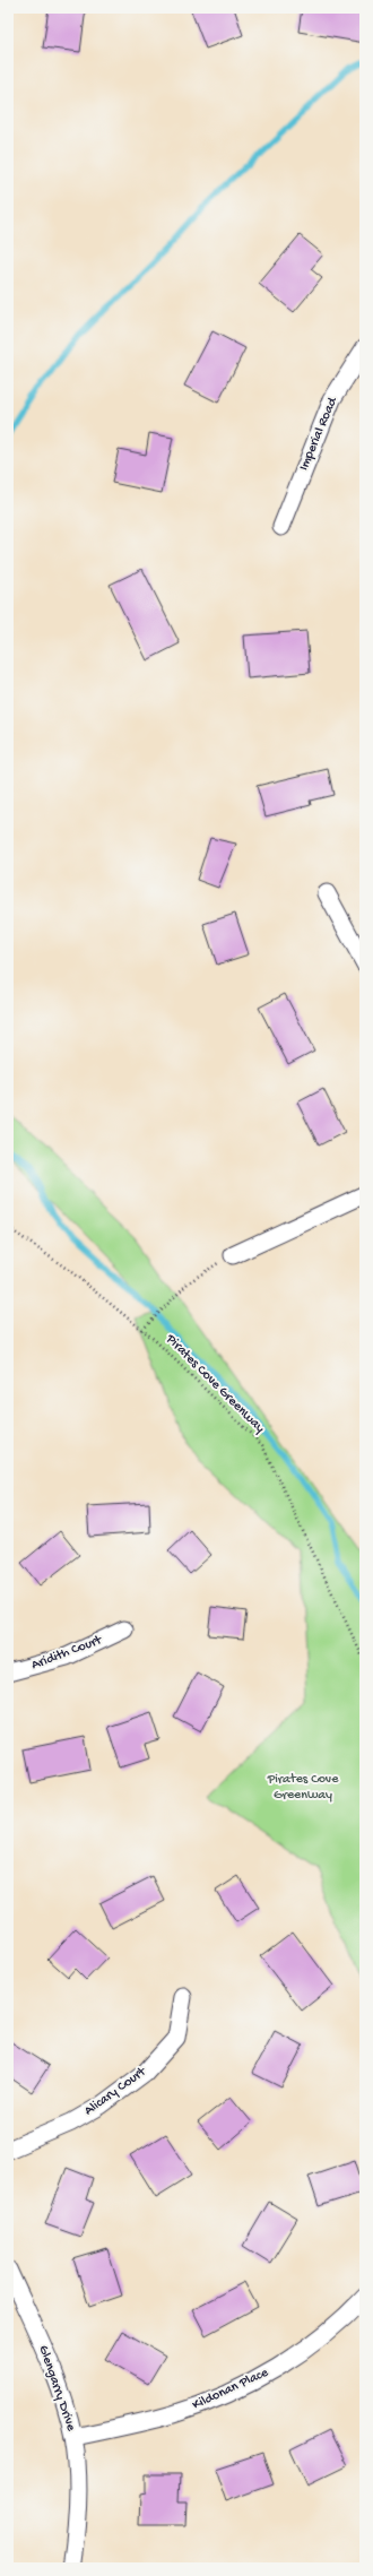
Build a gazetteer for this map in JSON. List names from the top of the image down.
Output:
{
  "streets": {
    "street": [
      "Imperial Road",
      "Aridith Court",
      "Alicary Court",
      "Glengarry Drive",
      "Kildonan Place"
    ],
    "path": ["Pirates Cove Greenway"]
  },
  "crossings": [
    ["Glengarry Drive", "Kildonan Place"]
  ],
  "parks": ["Pirates Cove Greenway"]
}
